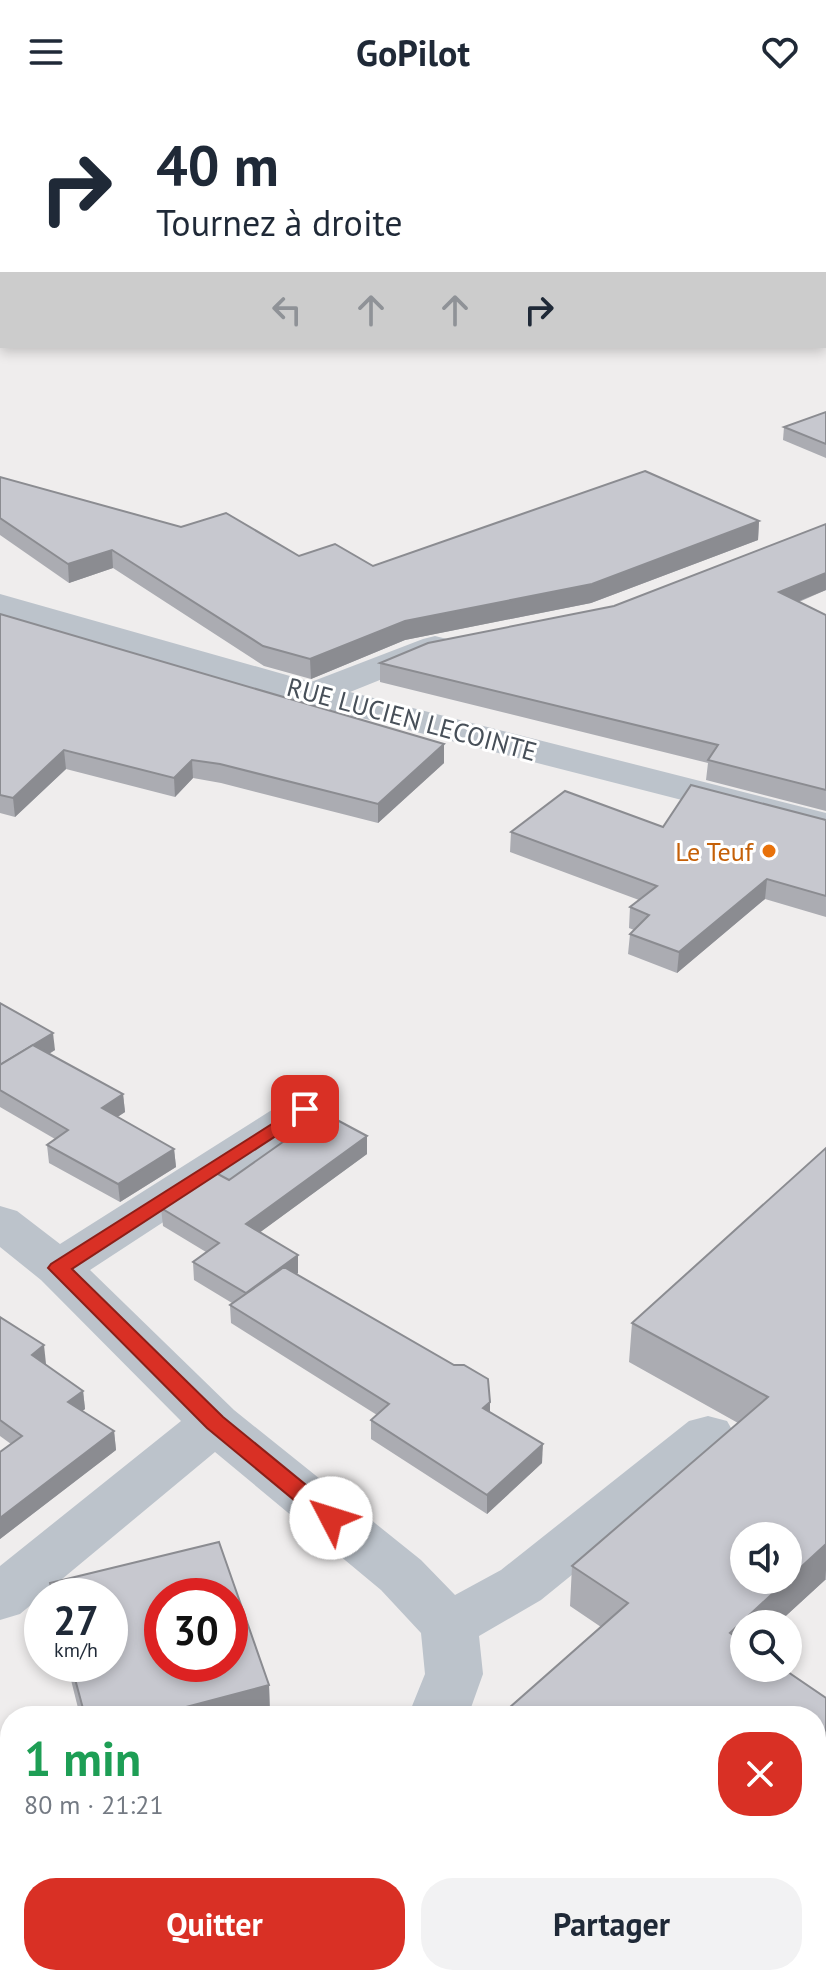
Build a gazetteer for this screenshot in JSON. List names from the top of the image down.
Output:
{
  "streets": {
    "street": ["RUE LUCIEN LECOINTE"]
  },
  "places": ["Le Teuf"],
  "page": {
    "header": "GoPilot",
    "turn": ["40 m", "Tournez à droite"],
    "speed": "27 km/h",
    "limit": "30",
    "heading": ["1 min", "80 m · 21:21"],
    "buttons": ["Quitter", "Partager"]
  }
}
